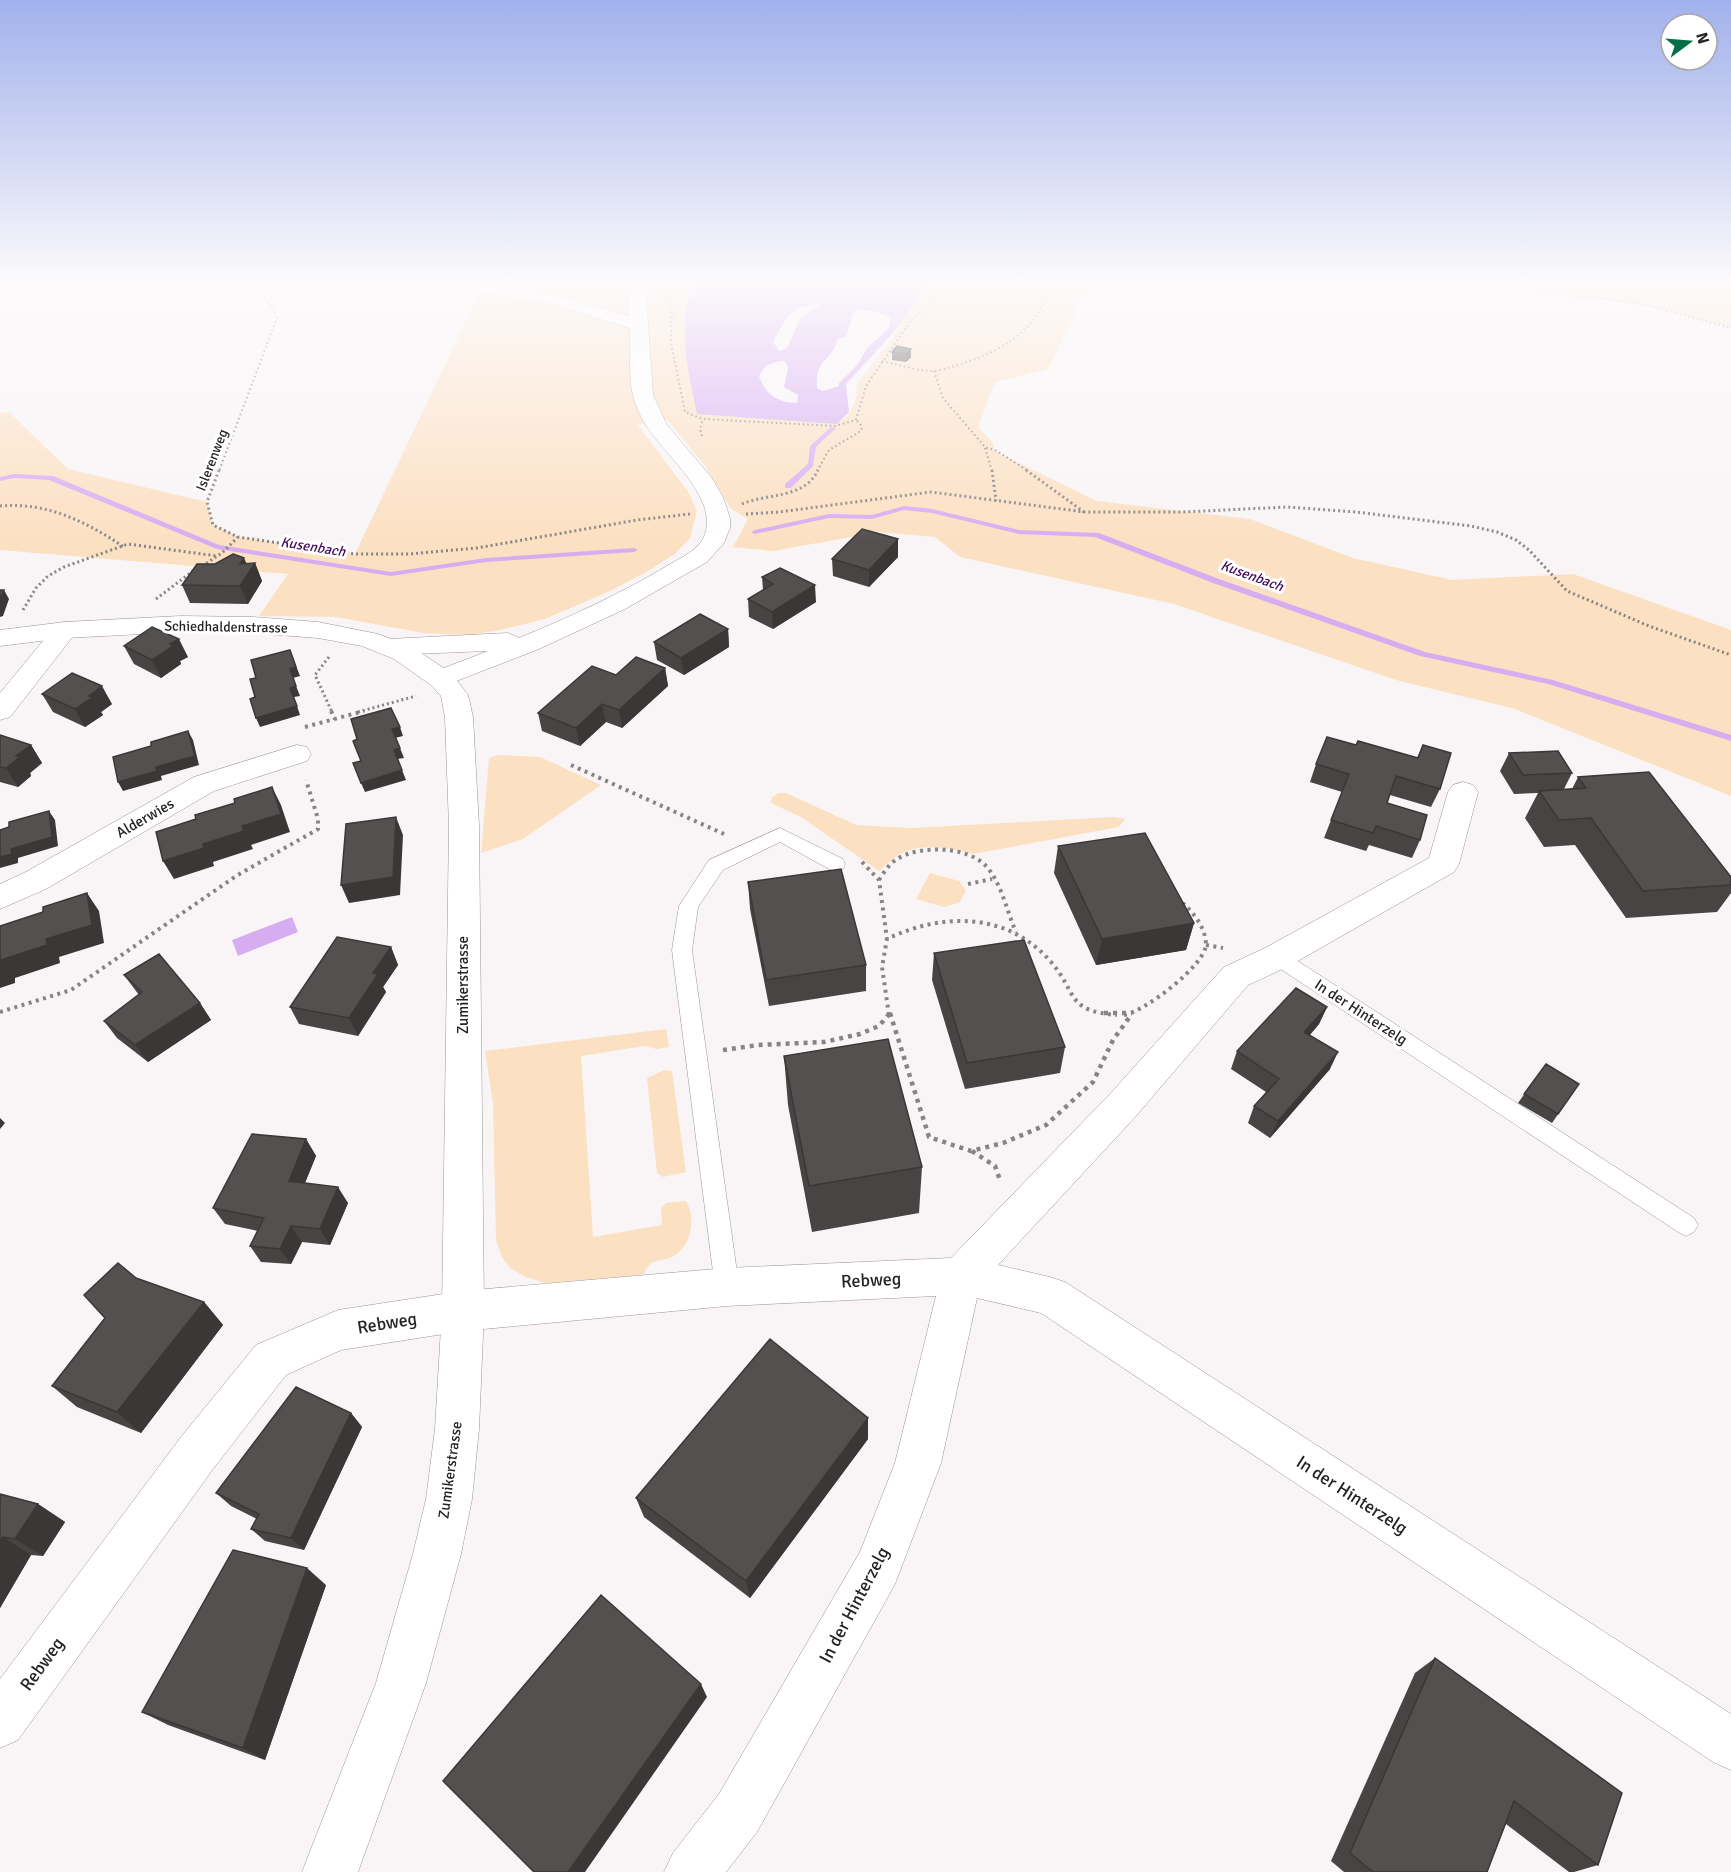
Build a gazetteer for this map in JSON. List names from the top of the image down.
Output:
{
  "streets": {
    "street": [
      "Schiedhaldenstrasse",
      "Alderwies",
      "Zumikerstrasse",
      "In der Hinterzelg",
      "Rebweg"
    ],
    "path": ["Islerenweg"]
  },
  "crossings": [
    ["Schiedhaldenstrasse", "Zumikerstrasse"],
    ["Zumikerstrasse", "Rebweg"],
    ["In der Hinterzelg", "Rebweg"]
  ],
  "water": ["Kusenbach"],
  "north": "right"
}
